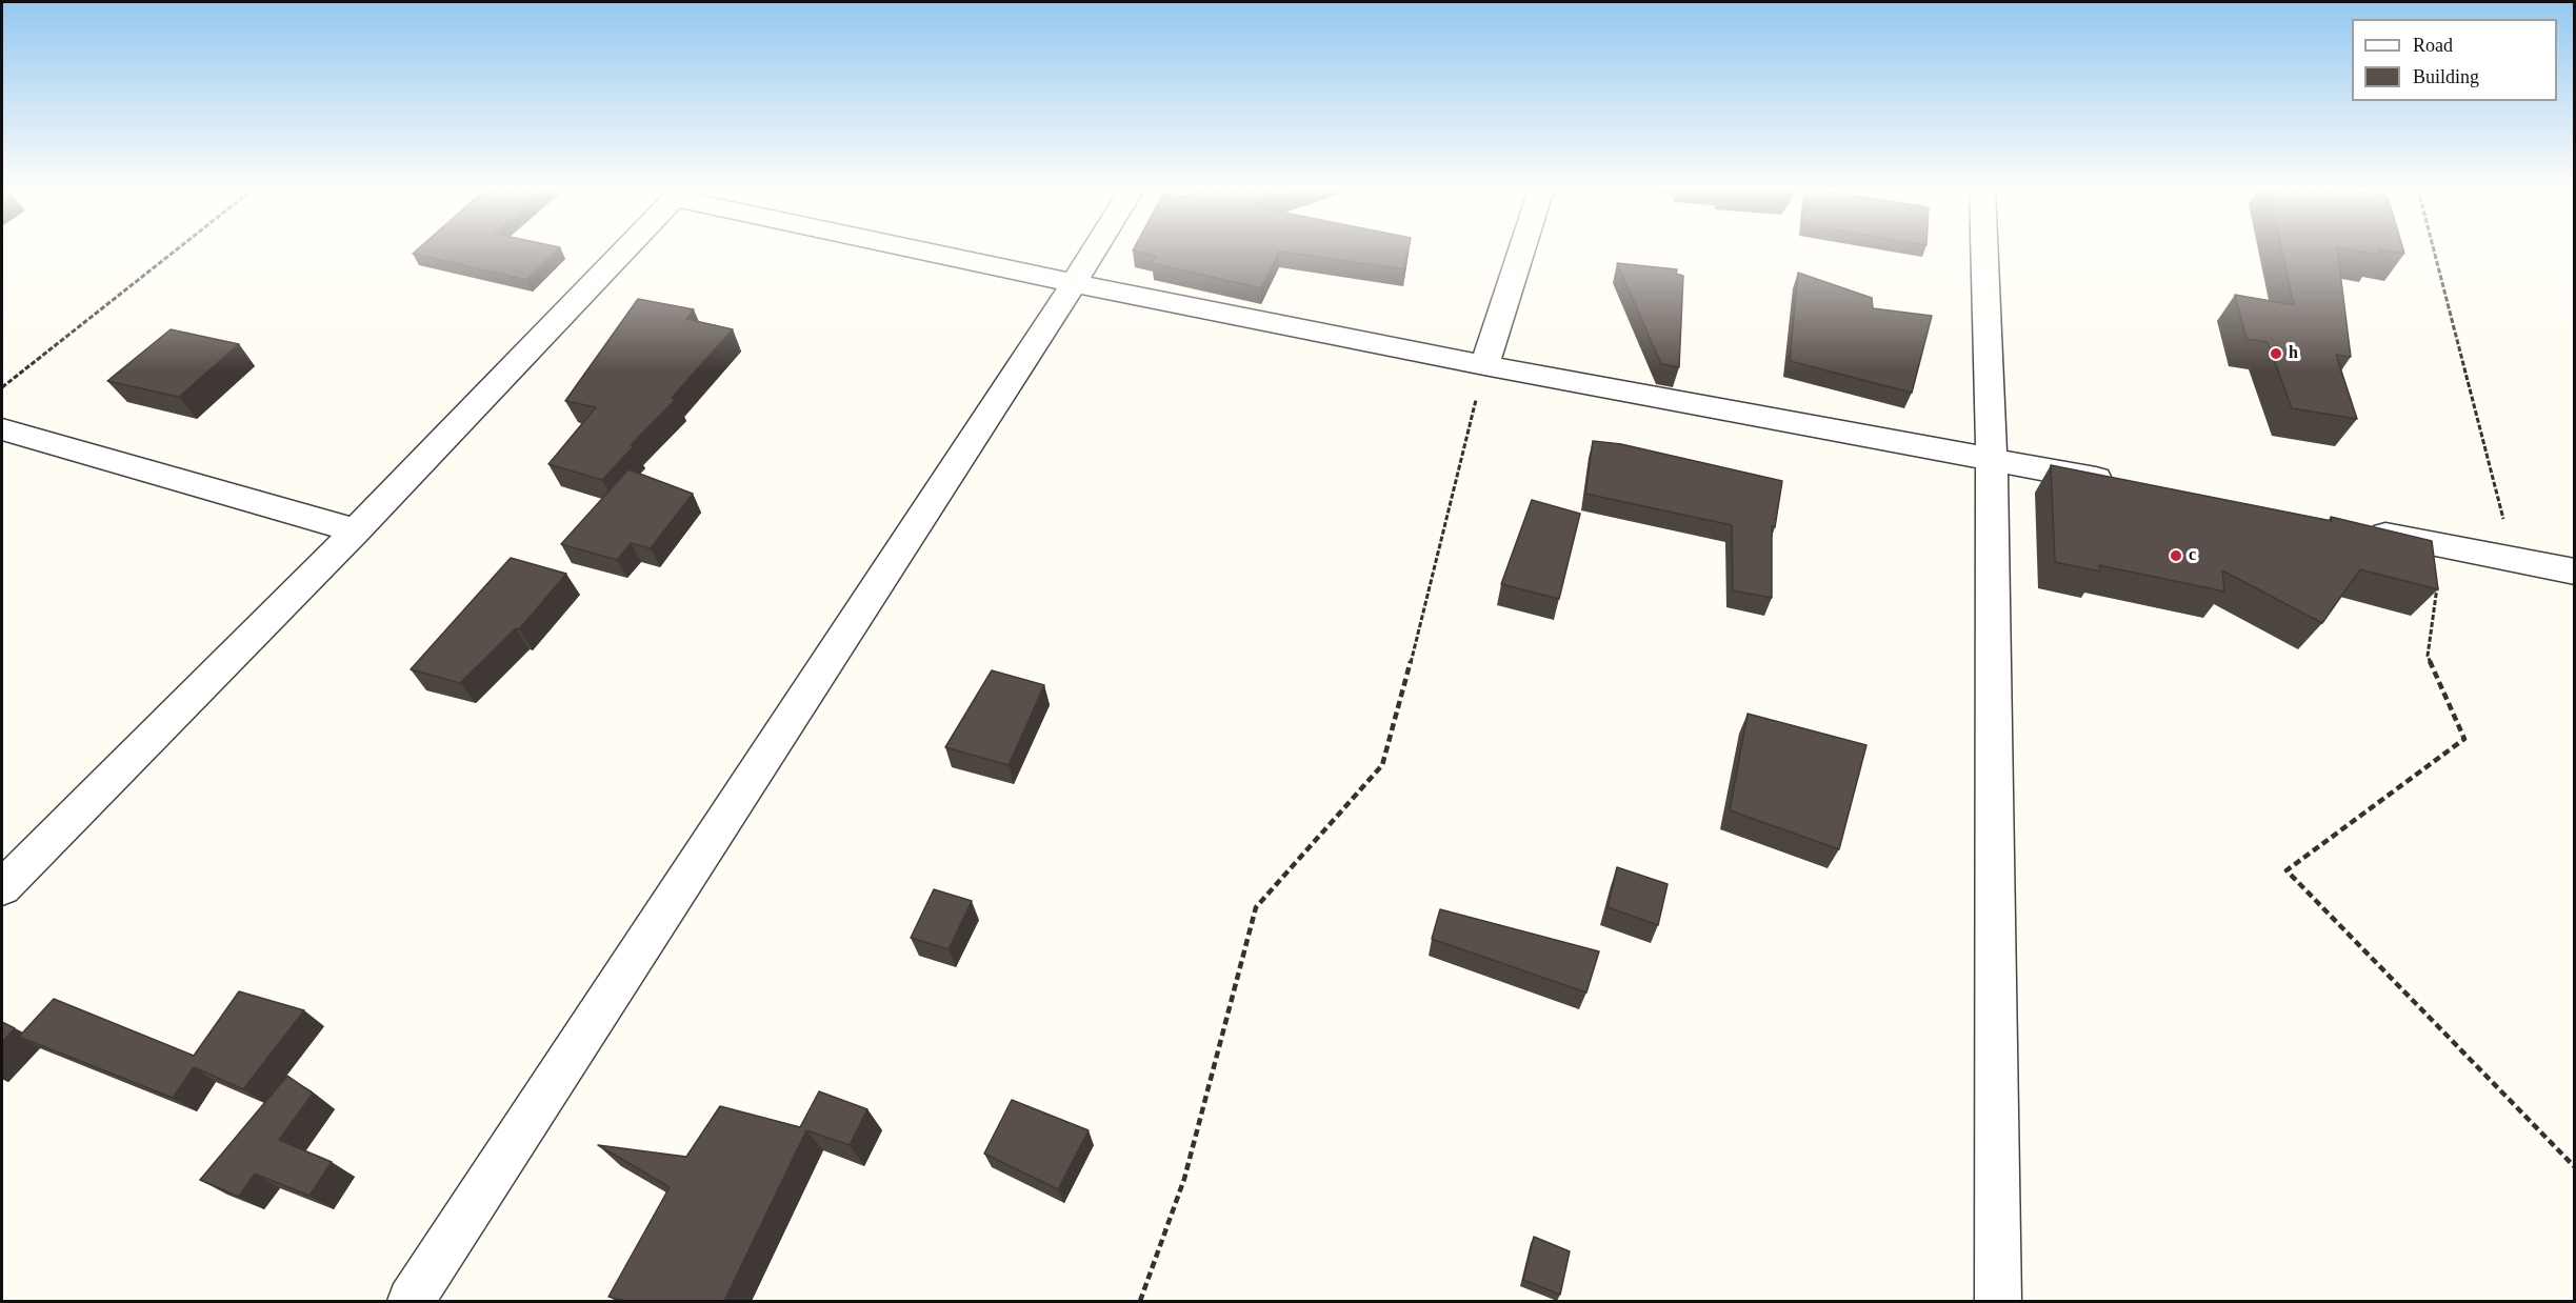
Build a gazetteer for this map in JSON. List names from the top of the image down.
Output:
{
  "places": ["h", "c"],
  "legend": ["Road", "Building"]
}
